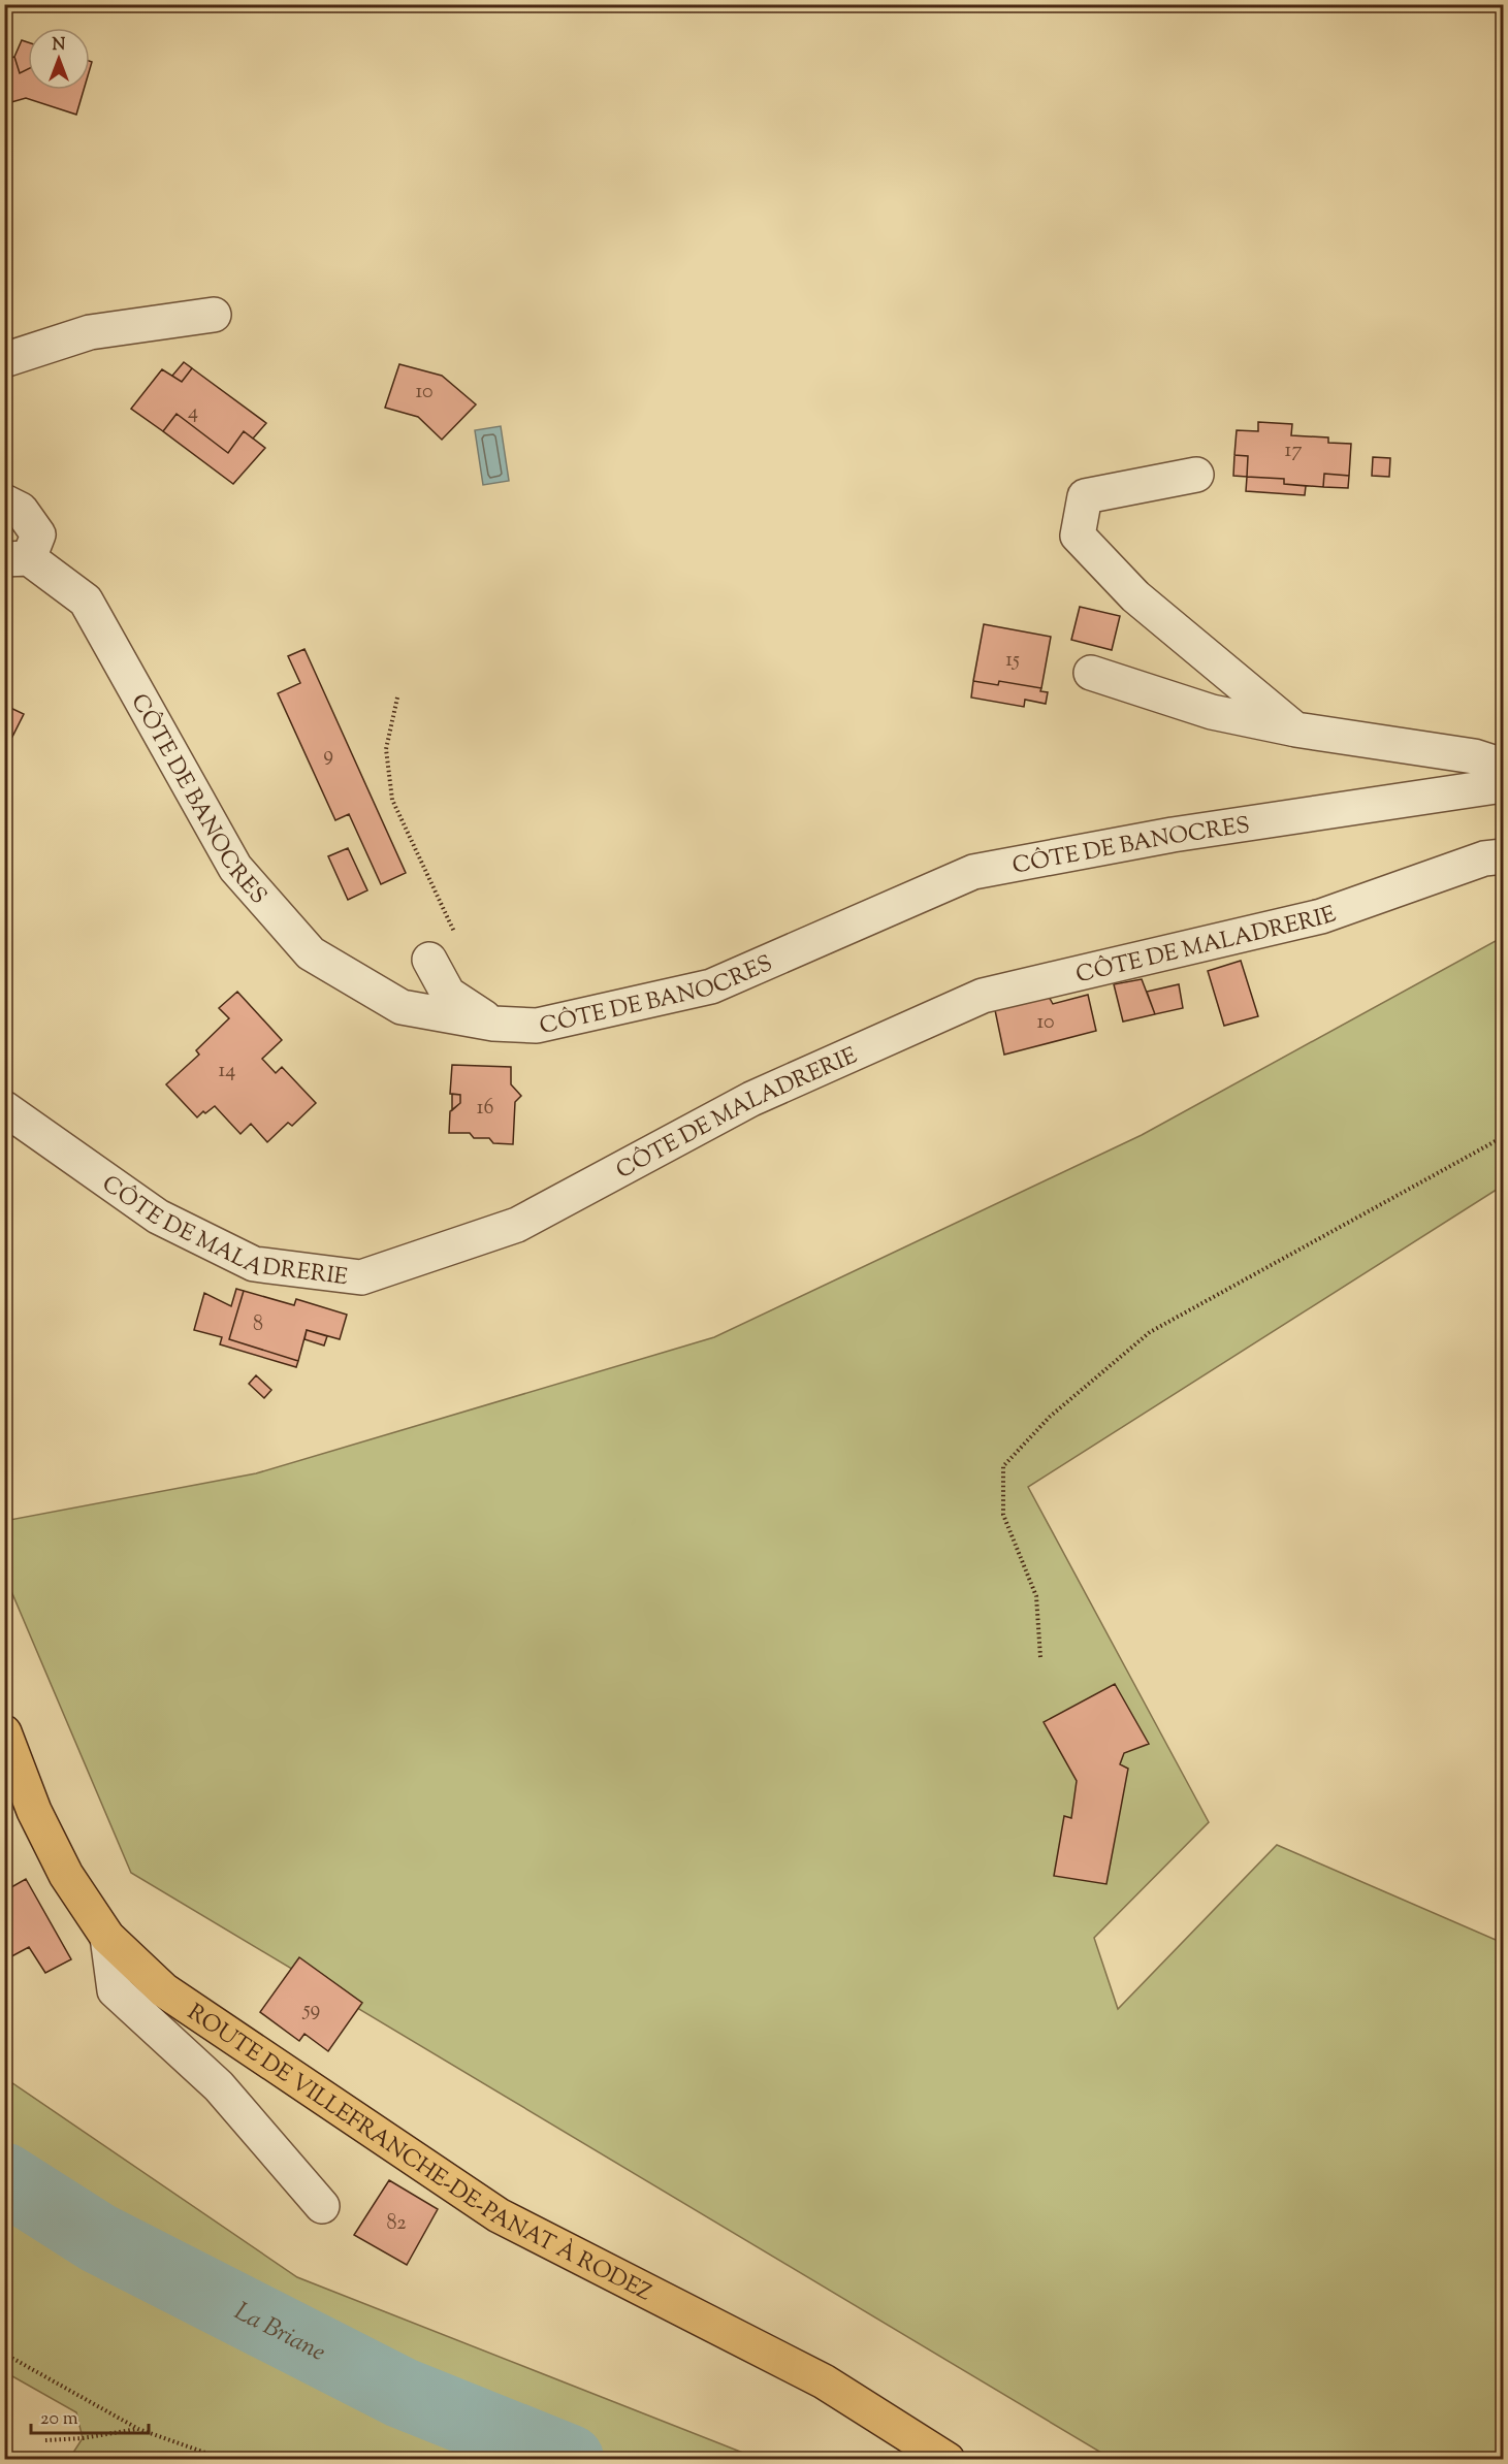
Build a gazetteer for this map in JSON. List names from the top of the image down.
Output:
{
  "streets": {
    "main road": ["ROUTE DE VILLEFRANCHE-DE-PANAT À RODEZ"],
    "street": ["CÔTE DE BANOCRES", "CÔTE DE MALADRERIE"]
  },
  "water": ["La Briane"],
  "house_numbers": [
    "10",
    "4",
    "17",
    "15",
    "9",
    "10",
    "14",
    "16",
    "8",
    "59",
    "82"
  ],
  "scale_bar": "20 m",
  "north": "top"
}
